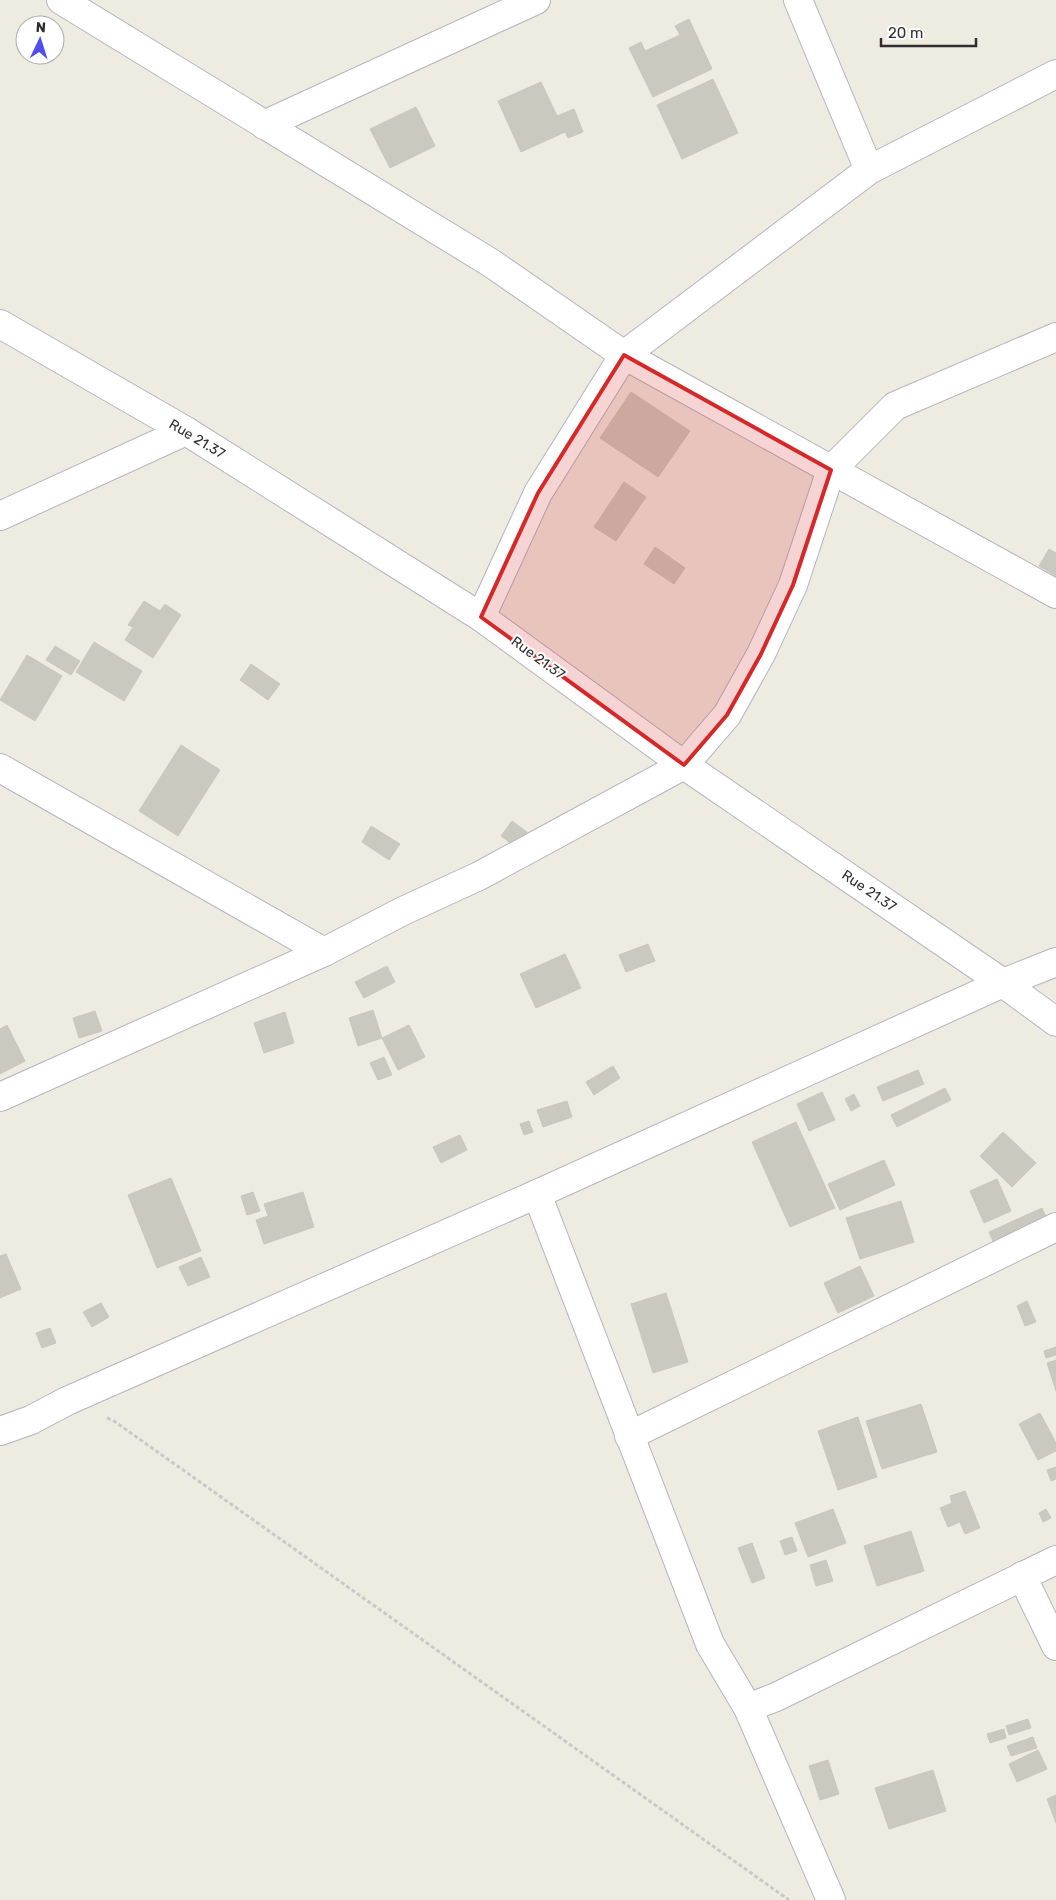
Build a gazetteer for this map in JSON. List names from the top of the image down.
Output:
{
  "streets": {
    "street": ["Rue 21.37"]
  },
  "scale_bar": "20 m",
  "north": "top"
}
